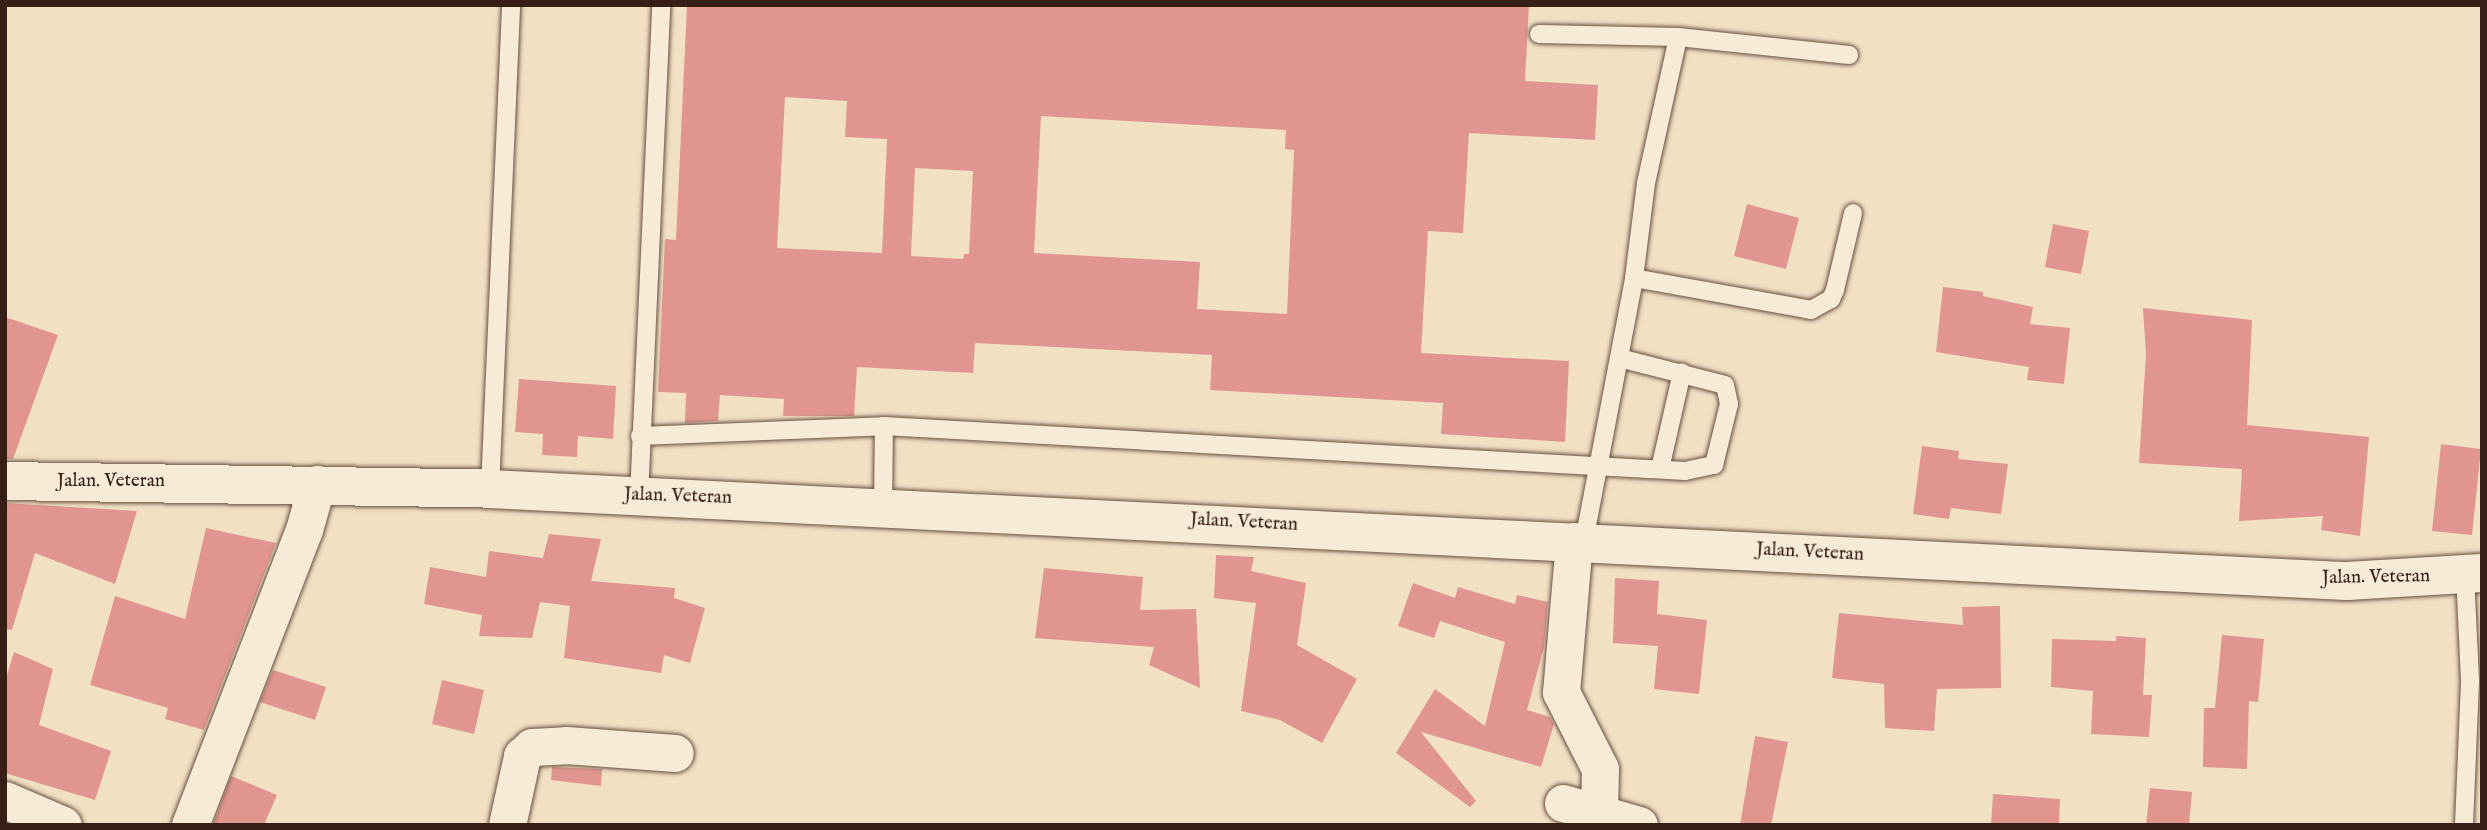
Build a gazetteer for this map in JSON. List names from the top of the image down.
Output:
{
  "streets": {
    "street": ["Jalan. Veteran"]
  }
}
